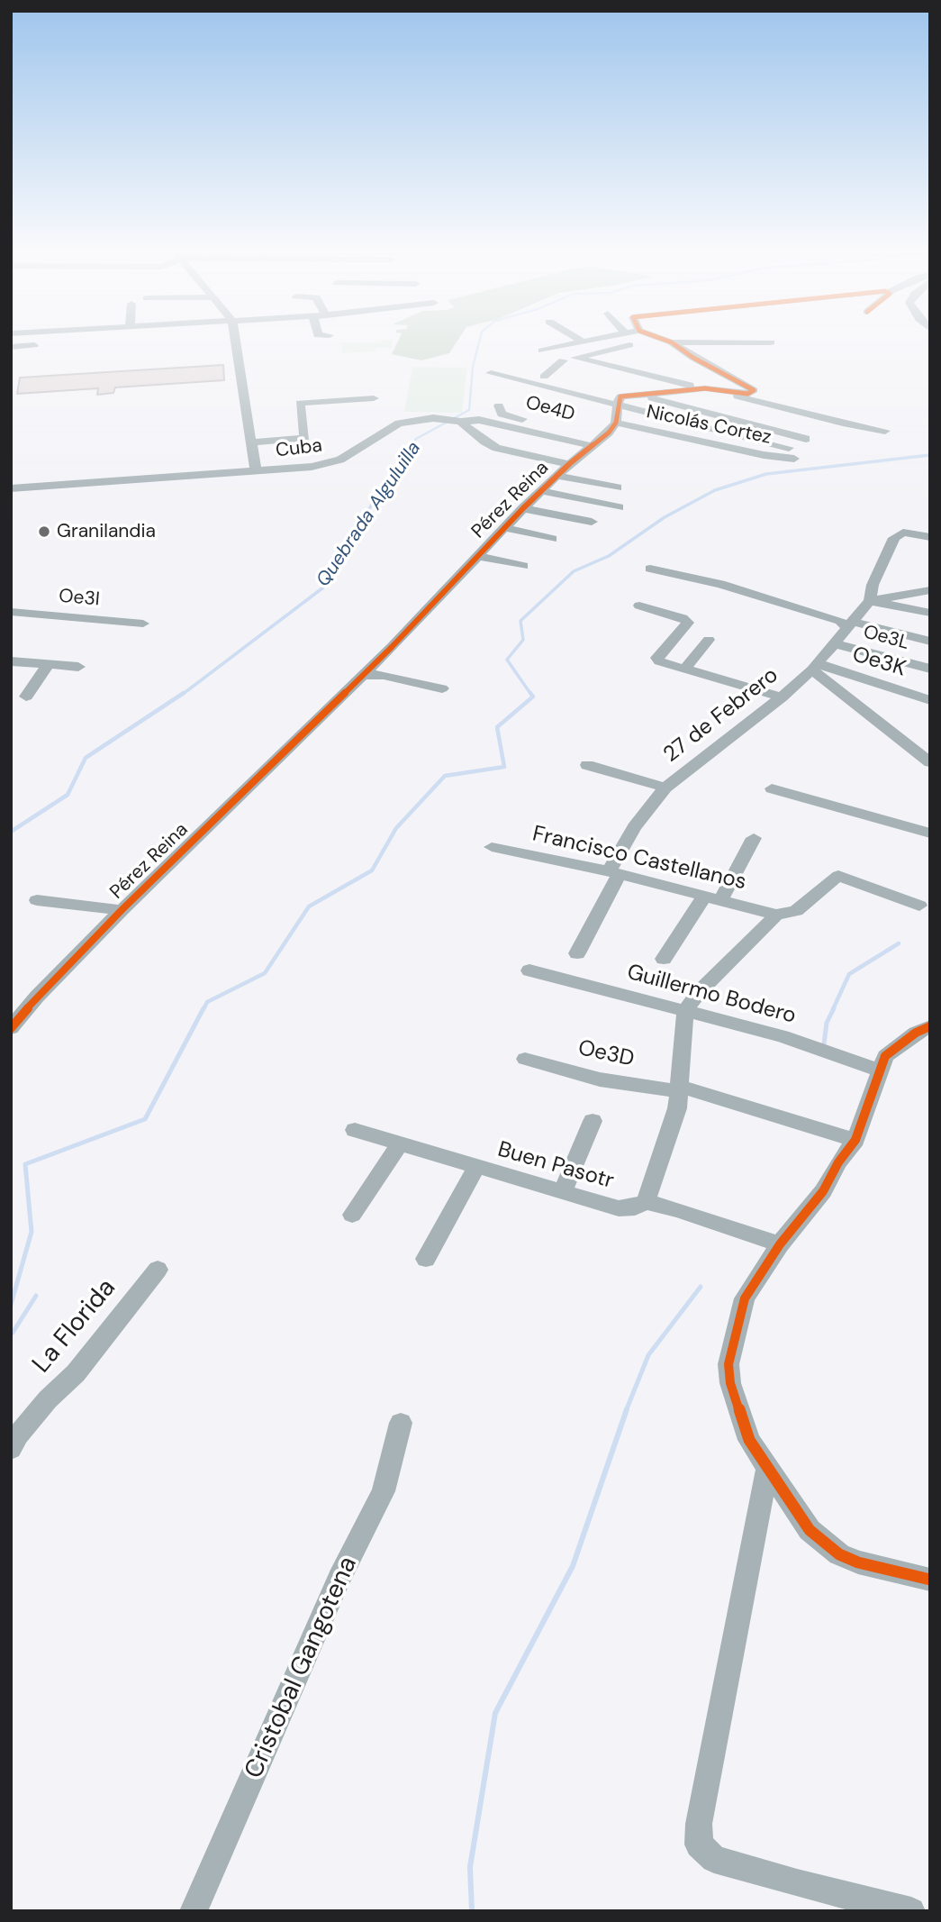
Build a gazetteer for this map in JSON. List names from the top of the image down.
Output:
{
  "streets": {
    "street": [
      "Oe4D",
      "Nicolás Cortez",
      "Cuba",
      "Pérez Reina",
      "Oe3I",
      "Oe3L",
      "Oe3K",
      "27 de Febrero",
      "Francisco Castellanos",
      "Guillermo Bodero",
      "Oe3D",
      "Buen Pasotr",
      "La Florida",
      "Cristobal Gangotena"
    ]
  },
  "crossings": [
    ["Oe4D", "Cuba"],
    ["Oe4D", "Pérez Reina"],
    ["Nicolás Cortez", "Pérez Reina"],
    ["Cuba", "Pérez Reina"],
    ["Oe3L", "27 de Febrero"],
    ["Oe3K", "27 de Febrero"],
    ["27 de Febrero", "Francisco Castellanos"]
  ],
  "water": ["Quebrada Alguluilla"],
  "places": ["Granilandia"]
}
